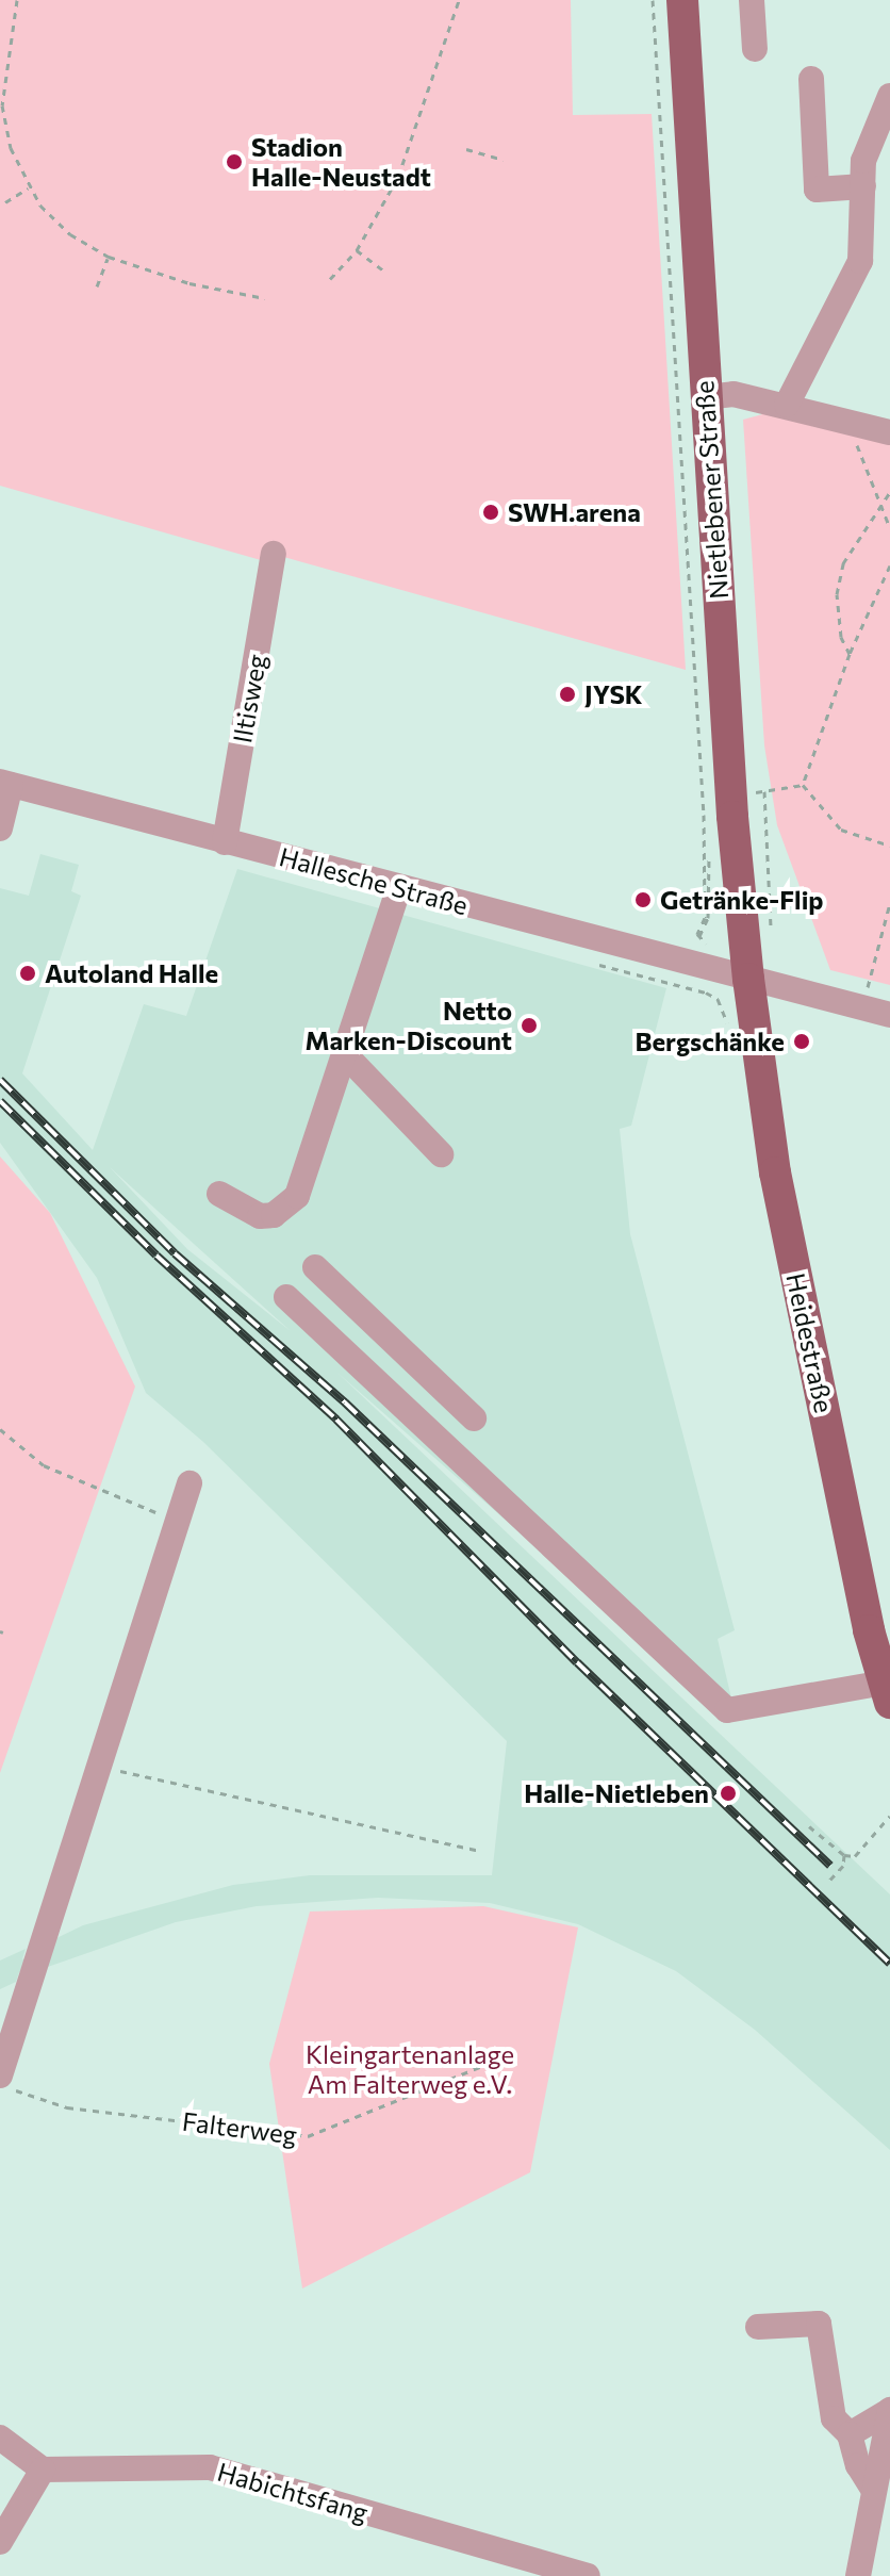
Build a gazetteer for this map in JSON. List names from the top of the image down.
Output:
{
  "streets": {
    "main road": ["Nietlebener Straße", "Heidestraße"],
    "street": ["Iltisweg", "Hallesche Straße", "Habichtsfang"],
    "path": ["Falterweg"]
  },
  "crossings": [
    ["Nietlebener Straße", "Hallesche Straße"],
    ["Nietlebener Straße", "Heidestraße"],
    ["Iltisweg", "Hallesche Straße"],
    ["Hallesche Straße", "Heidestraße"]
  ],
  "parks": ["Kleingartenanlage Am Falterweg e.V."],
  "places": [
    "Stadion Halle-Neustadt",
    "SWH.arena",
    "JYSK",
    "Getränke-Flip",
    "Autoland Halle",
    "Netto Marken-Discount",
    "Bergschänke",
    "Halle-Nietleben"
  ]
}
